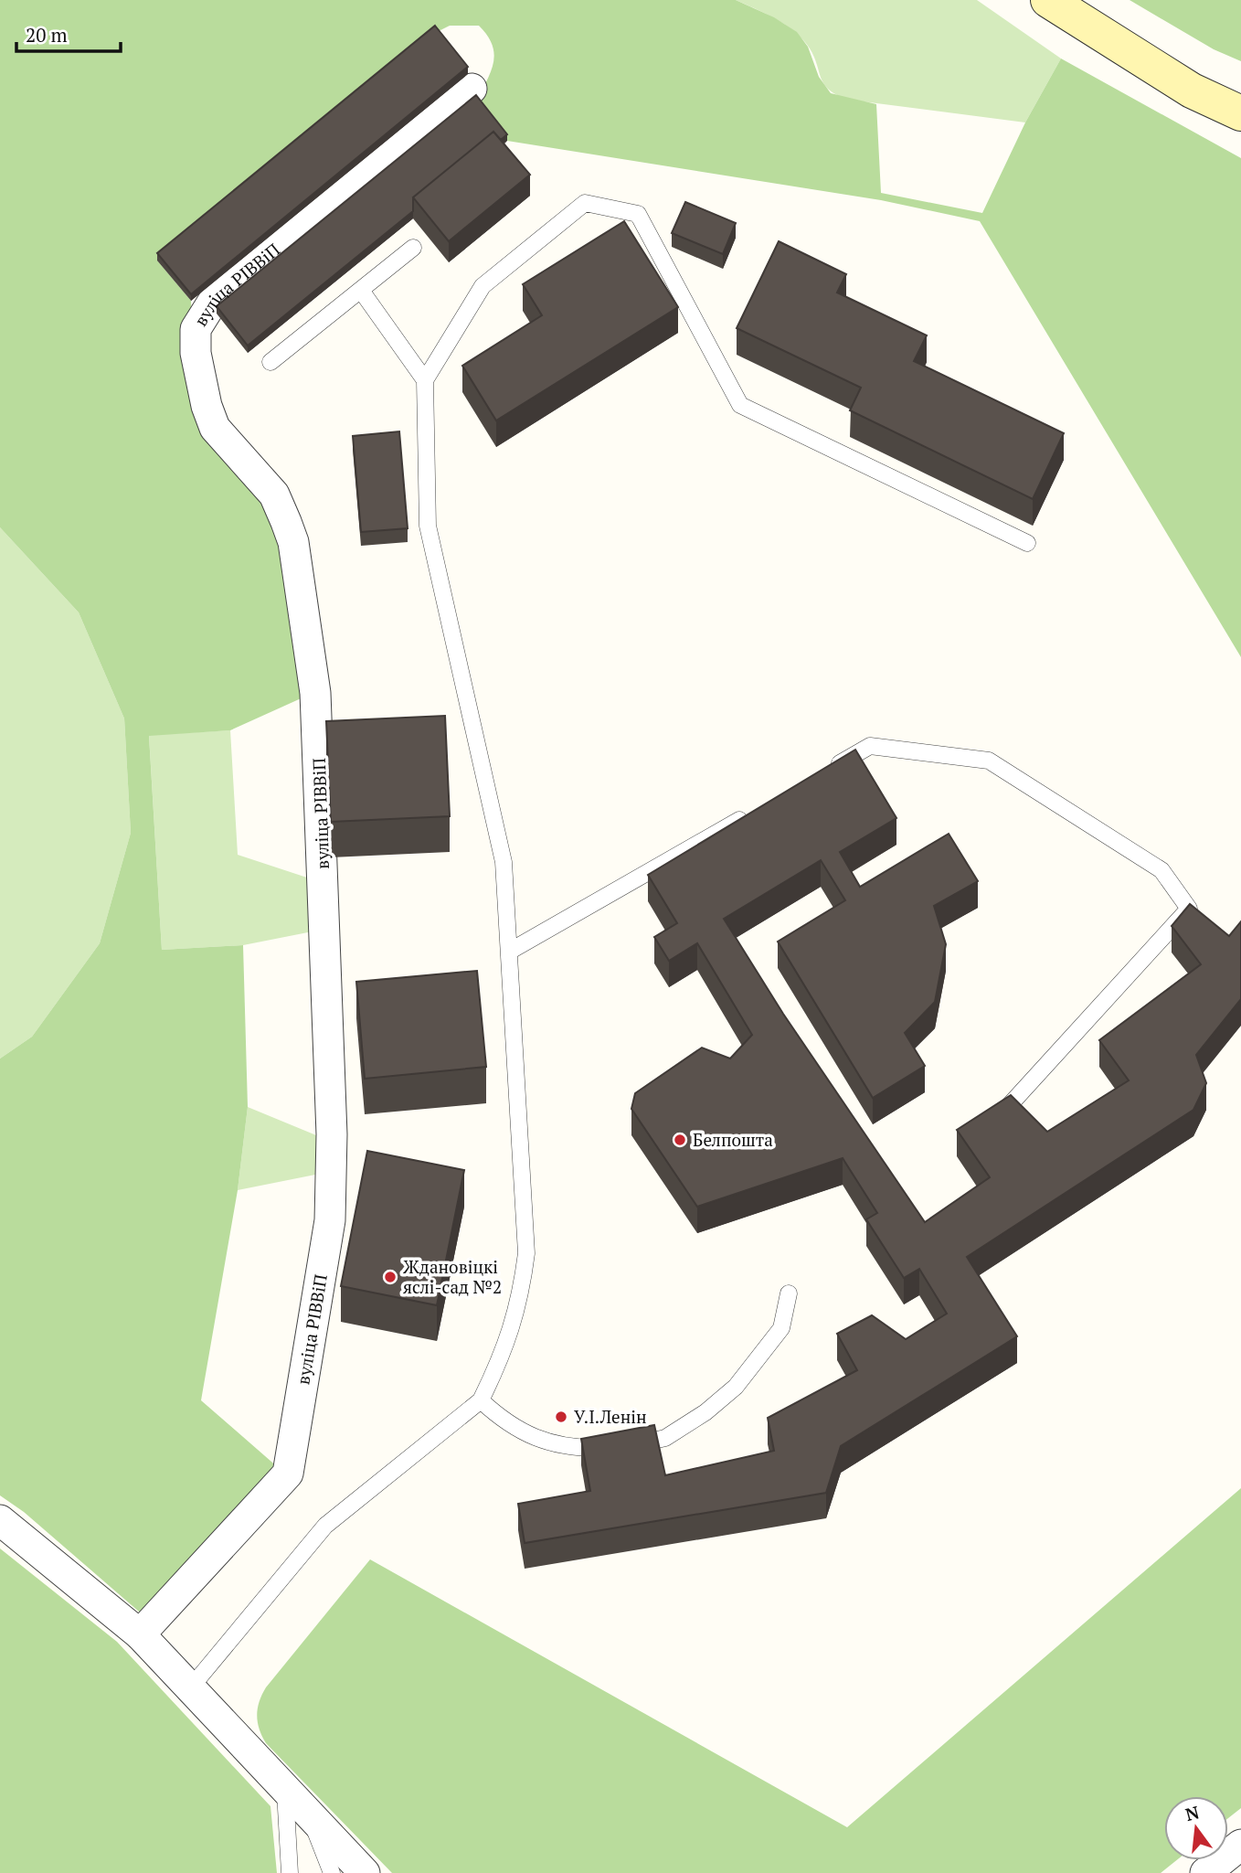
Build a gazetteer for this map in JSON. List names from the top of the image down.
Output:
{
  "streets": {
    "street": ["вуліца РІВВіП"]
  },
  "places": ["Белпошта", "Ждановіцкі яслі-сад №2", "У.І.Ленін"],
  "scale_bar": "20 m",
  "north": "top"
}
